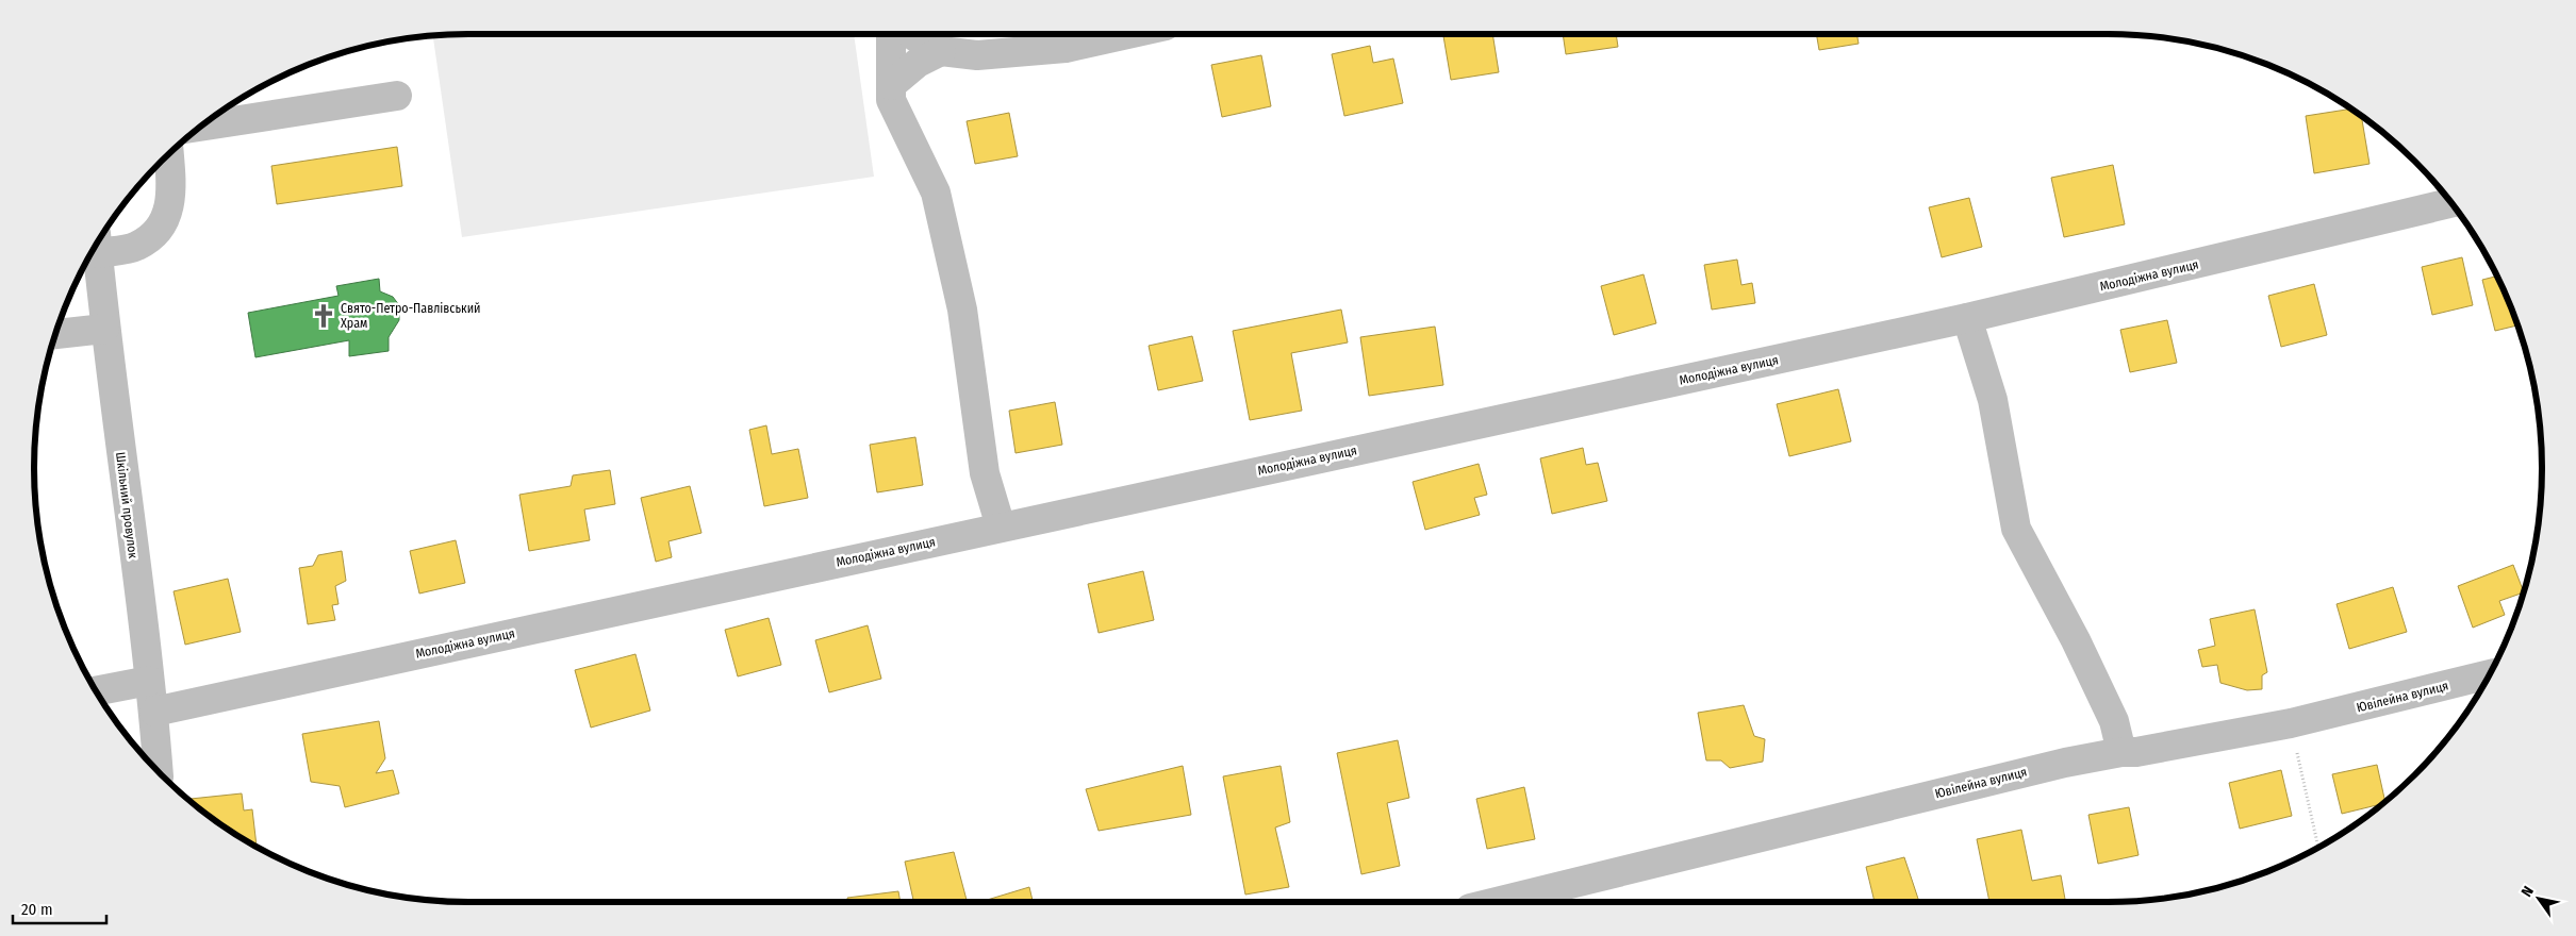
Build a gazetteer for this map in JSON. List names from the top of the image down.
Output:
{
  "streets": {
    "street": ["Молодіжна вулиця", "Шкільний провулок", "Ювілейна вулиця"]
  },
  "crossings": [
    ["Молодіжна вулиця", "Шкільний провулок"]
  ],
  "places": {
    "church": ["Свято-Петро-Павлівський Храм"]
  },
  "scale_bar": "20 m",
  "north": "top left"
}
